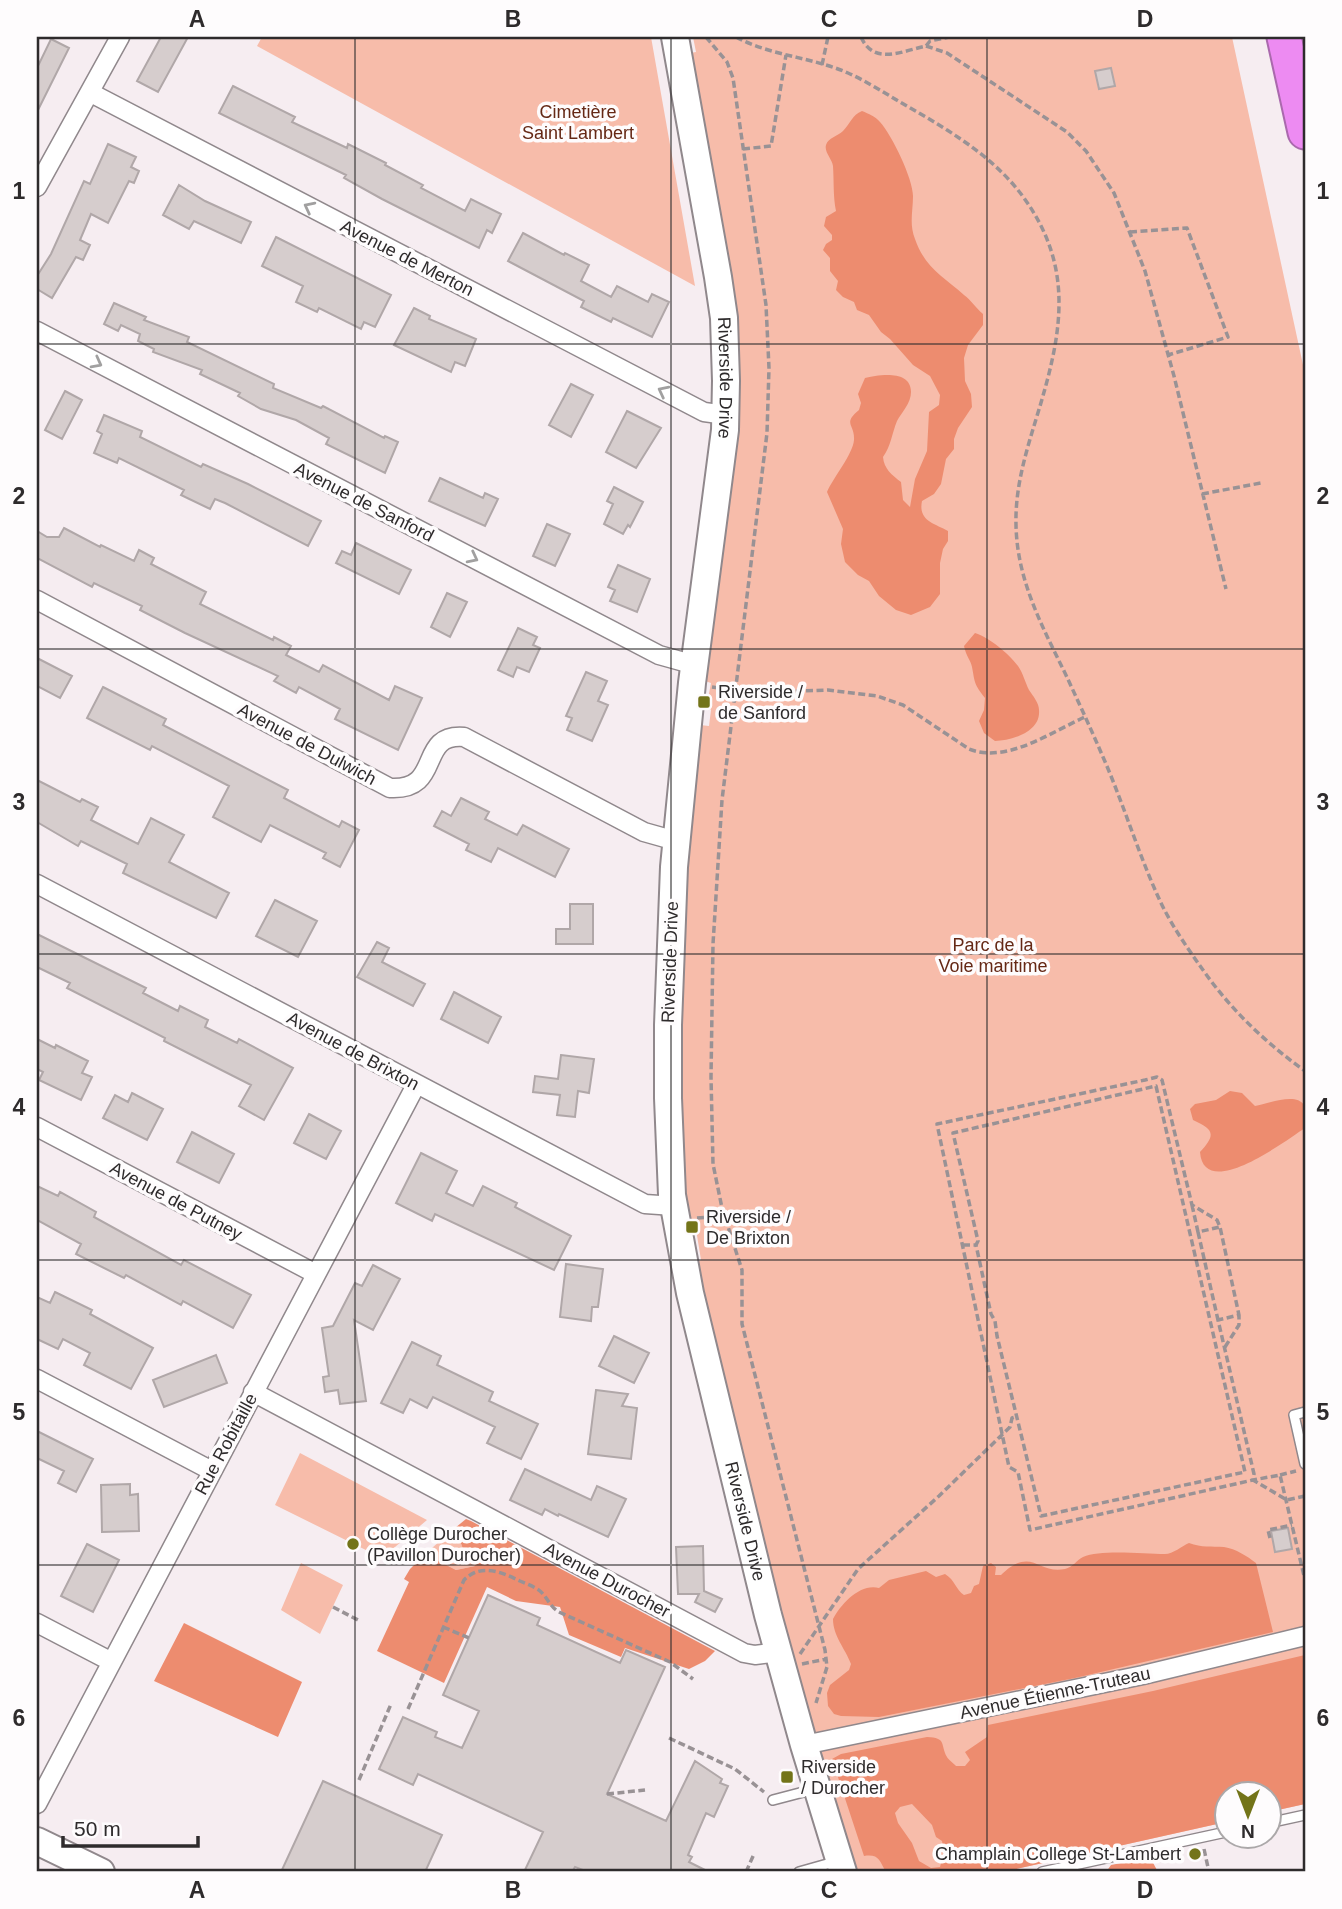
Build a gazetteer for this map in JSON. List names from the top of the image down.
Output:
{
  "streets": {
    "street": [
      "Avenue de Merton",
      "Riverside Drive",
      "Avenue de Sanford",
      "Avenue de Dulwich",
      "Avenue de Brixton",
      "Avenue de Putney",
      "Rue Robitaille",
      "Avenue Durocher",
      "Avenue Étienne-Truteau"
    ]
  },
  "crossings": [
    ["Avenue de Merton", "Riverside Drive"],
    ["Riverside Drive", "Avenue de Sanford"],
    ["Riverside Drive", "Avenue de Dulwich"],
    ["Riverside Drive", "Avenue de Brixton"],
    ["Riverside Drive", "Avenue Durocher"],
    ["Riverside Drive", "Avenue Étienne-Truteau"],
    ["Avenue de Brixton", "Rue Robitaille"],
    ["Avenue de Putney", "Rue Robitaille"],
    ["Rue Robitaille", "Avenue Durocher"]
  ],
  "one_way": ["Avenue de Merton", "Avenue de Sanford"],
  "parks": ["Cimetière Saint Lambert", "Parc de la Voie maritime"],
  "places": {
    "transit": ["Riverside / de Sanford", "Riverside / De Brixton", "Riverside / Durocher"],
    "other": ["Collège Durocher (Pavillon Durocher)", "Champlain College St-Lambert"]
  },
  "scale_bar": "50 m",
  "north": "bottom",
  "grid": {
    "columns": [
      "A",
      "B",
      "C",
      "D"
    ],
    "rows": [
      "1",
      "2",
      "3",
      "4",
      "5",
      "6"
    ]
  }
}
